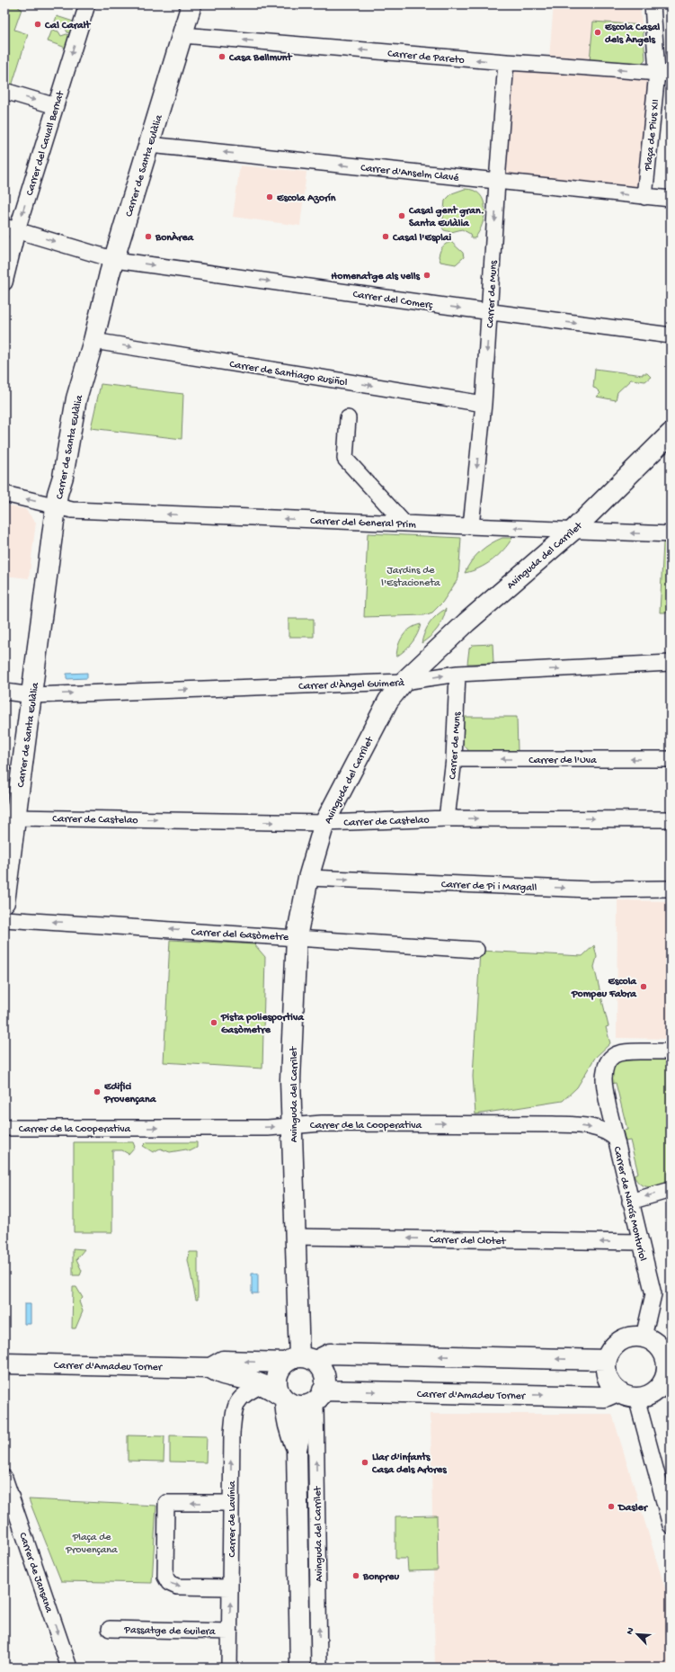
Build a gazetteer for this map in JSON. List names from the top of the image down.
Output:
{
  "streets": {
    "street": [
      "Carrer de Pareto",
      "Plaça de Pius XII",
      "Carrer del Cavall Bernat",
      "Carrer de Santa Eulàlia",
      "Carrer d'Anselm Clavé",
      "Carrer de Muns",
      "Carrer del Comerç",
      "Carrer de Santiago Rusiñol",
      "Carrer del General Prim",
      "Avinguda del Carrilet",
      "Carrer d'Àngel Guimerà",
      "Carrer de l'Uva",
      "Carrer de Castelao",
      "Carrer de Pi i Margall",
      "Carrer del Gasòmetre",
      "Carrer de la Cooperativa",
      "Carrer de Narcís Monturiol",
      "Carrer del Clotet",
      "Carrer d'Amadeu Torner",
      "Carrer de Lavínia",
      "Carrer de Jansana",
      "Passatge de Guilera"
    ]
  },
  "crossings": [
    ["Carrer de Pareto", "Plaça de Pius XII"],
    ["Carrer de Pareto", "Carrer de Santa Eulàlia"],
    ["Carrer de Pareto", "Carrer de Muns"],
    ["Plaça de Pius XII", "Carrer d'Anselm Clavé"],
    ["Carrer del Cavall Bernat", "Carrer del Comerç"],
    ["Carrer de Santa Eulàlia", "Carrer d'Anselm Clavé"],
    ["Carrer de Santa Eulàlia", "Carrer del Comerç"],
    ["Carrer de Santa Eulàlia", "Carrer de Santiago Rusiñol"],
    ["Carrer de Santa Eulàlia", "Carrer del General Prim"],
    ["Carrer de Santa Eulàlia", "Carrer d'Àngel Guimerà"],
    ["Carrer de Santa Eulàlia", "Carrer de Castelao"],
    ["Carrer d'Anselm Clavé", "Carrer de Muns"],
    ["Carrer de Muns", "Carrer del Comerç"],
    ["Carrer de Muns", "Carrer de Santiago Rusiñol"],
    ["Carrer de Muns", "Carrer del General Prim"],
    ["Carrer de Muns", "Carrer d'Àngel Guimerà"],
    ["Carrer de Muns", "Carrer de l'Uva"],
    ["Carrer de Muns", "Carrer de Castelao"],
    ["Carrer del General Prim", "Avinguda del Carrilet"],
    ["Avinguda del Carrilet", "Carrer d'Àngel Guimerà"],
    ["Avinguda del Carrilet", "Carrer de Castelao"],
    ["Avinguda del Carrilet", "Carrer de Pi i Margall"],
    ["Avinguda del Carrilet", "Carrer del Gasòmetre"],
    ["Avinguda del Carrilet", "Carrer de la Cooperativa"],
    ["Avinguda del Carrilet", "Carrer del Clotet"],
    ["Avinguda del Carrilet", "Carrer d'Amadeu Torner"],
    ["Carrer de la Cooperativa", "Carrer de Narcís Monturiol"],
    ["Carrer de Narcís Monturiol", "Carrer del Clotet"],
    ["Carrer de Narcís Monturiol", "Carrer d'Amadeu Torner"],
    ["Carrer d'Amadeu Torner", "Carrer de Lavínia"],
    ["Carrer de Lavínia", "Passatge de Guilera"]
  ],
  "one_way": [
    "Carrer de Pareto",
    "Carrer del Cavall Bernat",
    "Carrer d'Anselm Clavé",
    "Carrer de Muns",
    "Carrer del Comerç",
    "Carrer de Santiago Rusiñol",
    "Carrer del General Prim",
    "Carrer d'Àngel Guimerà",
    "Carrer de l'Uva",
    "Carrer de Castelao",
    "Carrer de Pi i Margall",
    "Carrer del Gasòmetre",
    "Carrer de la Cooperativa",
    "Carrer del Clotet",
    "Carrer de Lavínia",
    "Carrer de Jansana"
  ],
  "parks": ["Jardins de l'Estacioneta", "Plaça de Provençana"],
  "places": [
    "Cal Caralt",
    "Escola Casal dels Àngels",
    "Casa Bellmunt",
    "Escola Azorín",
    "Casal gent gran. Santa Eulàlia",
    "BonÀrea",
    "Casal l'Esplai",
    "Homenatge als vells",
    "Escola Pompeu Fabra",
    "Pista poliesportiva Gasòmetre",
    "Edifici Provençana",
    "Llar d'infants Casa dels Arbres",
    "Dasler",
    "Bonpreu"
  ],
  "north": "top left"
}
